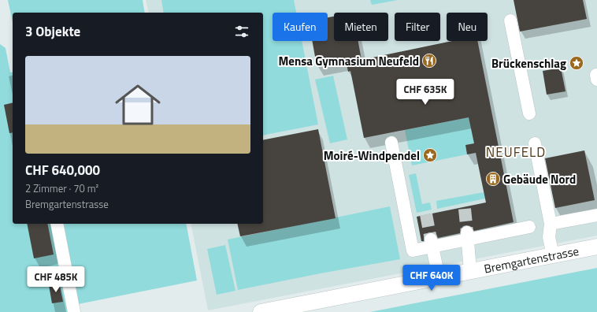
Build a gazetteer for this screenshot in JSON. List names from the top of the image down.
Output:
{
  "streets": {
    "main road": ["Bremgartenstrasse"]
  },
  "districts": ["NEUFELD"],
  "places": {
    "restaurant": ["Mensa Gymnasium Neufeld"],
    "place": ["Brückenschlag", "Moiré-Windpendel"],
    "building": ["Gebäude Nord"]
  },
  "page": {
    "chip": [
      "Kaufen",
      "Mieten",
      "Filter",
      "Neu"
    ],
    "heading": "3 Objekte",
    "list": [
      {
        "name": "CHF 640,000",
        "note": "2 Zimmer · 70 m² · Bremgartenstrasse"
      }
    ],
    "price": ["CHF 635K", "CHF 640K", "CHF 485K"]
  }
}
